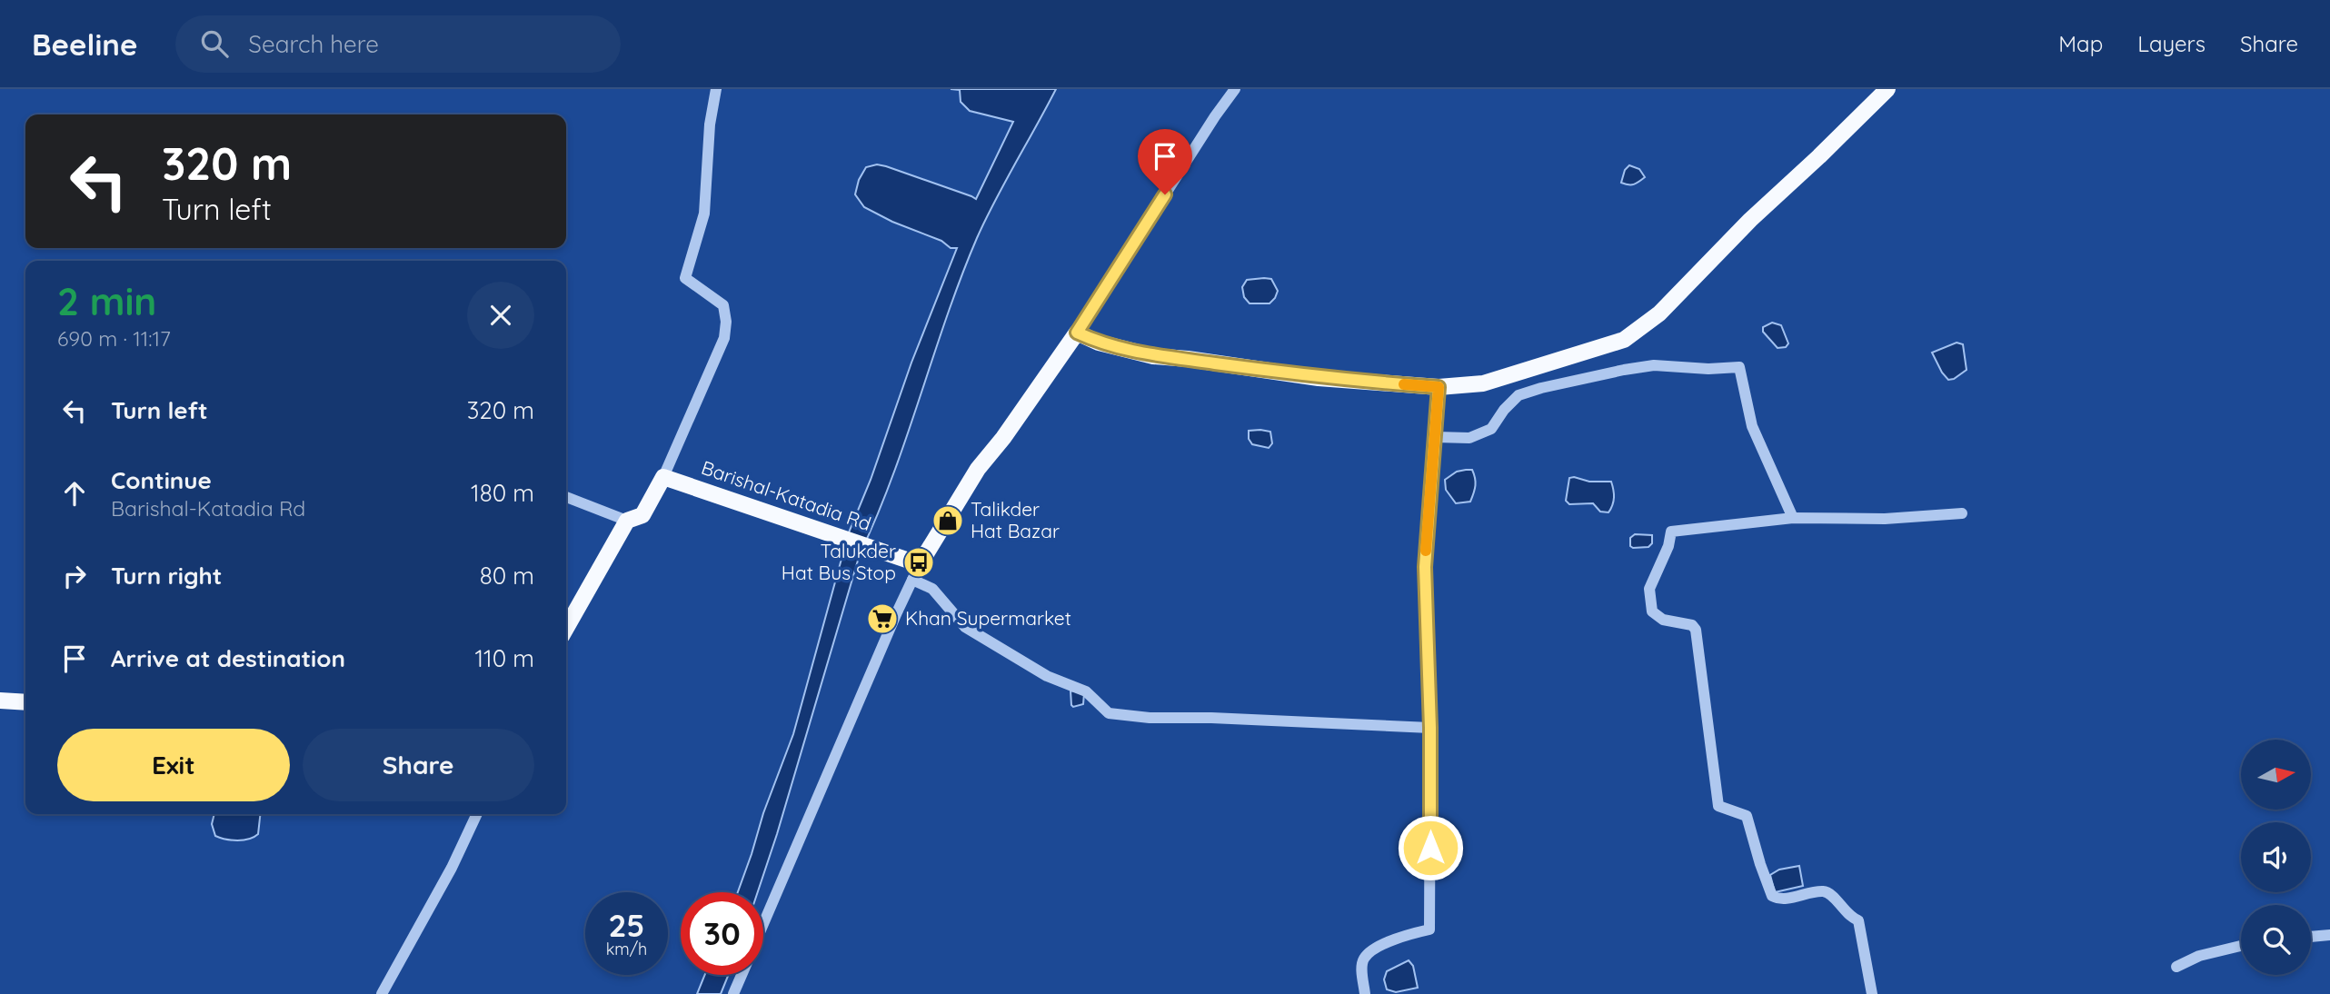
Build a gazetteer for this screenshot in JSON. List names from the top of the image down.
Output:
{
  "streets": {
    "main road": ["Barishal-Katadia Rd"]
  },
  "places": {
    "shop": ["Talikder Hat Bazar"],
    "bus stop": ["Talukder Hat Bus Stop"],
    "supermarket": ["Khan Supermarket"]
  },
  "north": "right",
  "page": {
    "header": "Beeline",
    "search": "Search here",
    "nav": ["Map", "Layers", "Share"],
    "turn": ["320 m", "Turn left"],
    "heading": ["2 min", "690 m · 11:17"],
    "list": [
      {
        "name": "Turn left",
        "value": "320 m"
      },
      {
        "name": "Continue",
        "note": "Barishal-Katadia Rd",
        "value": "180 m"
      },
      {
        "name": "Turn right",
        "value": "80 m"
      },
      {
        "name": "Arrive at destination",
        "value": "110 m"
      }
    ],
    "buttons": ["Exit", "Share"],
    "speed": "25 km/h",
    "limit": "30"
  }
}
